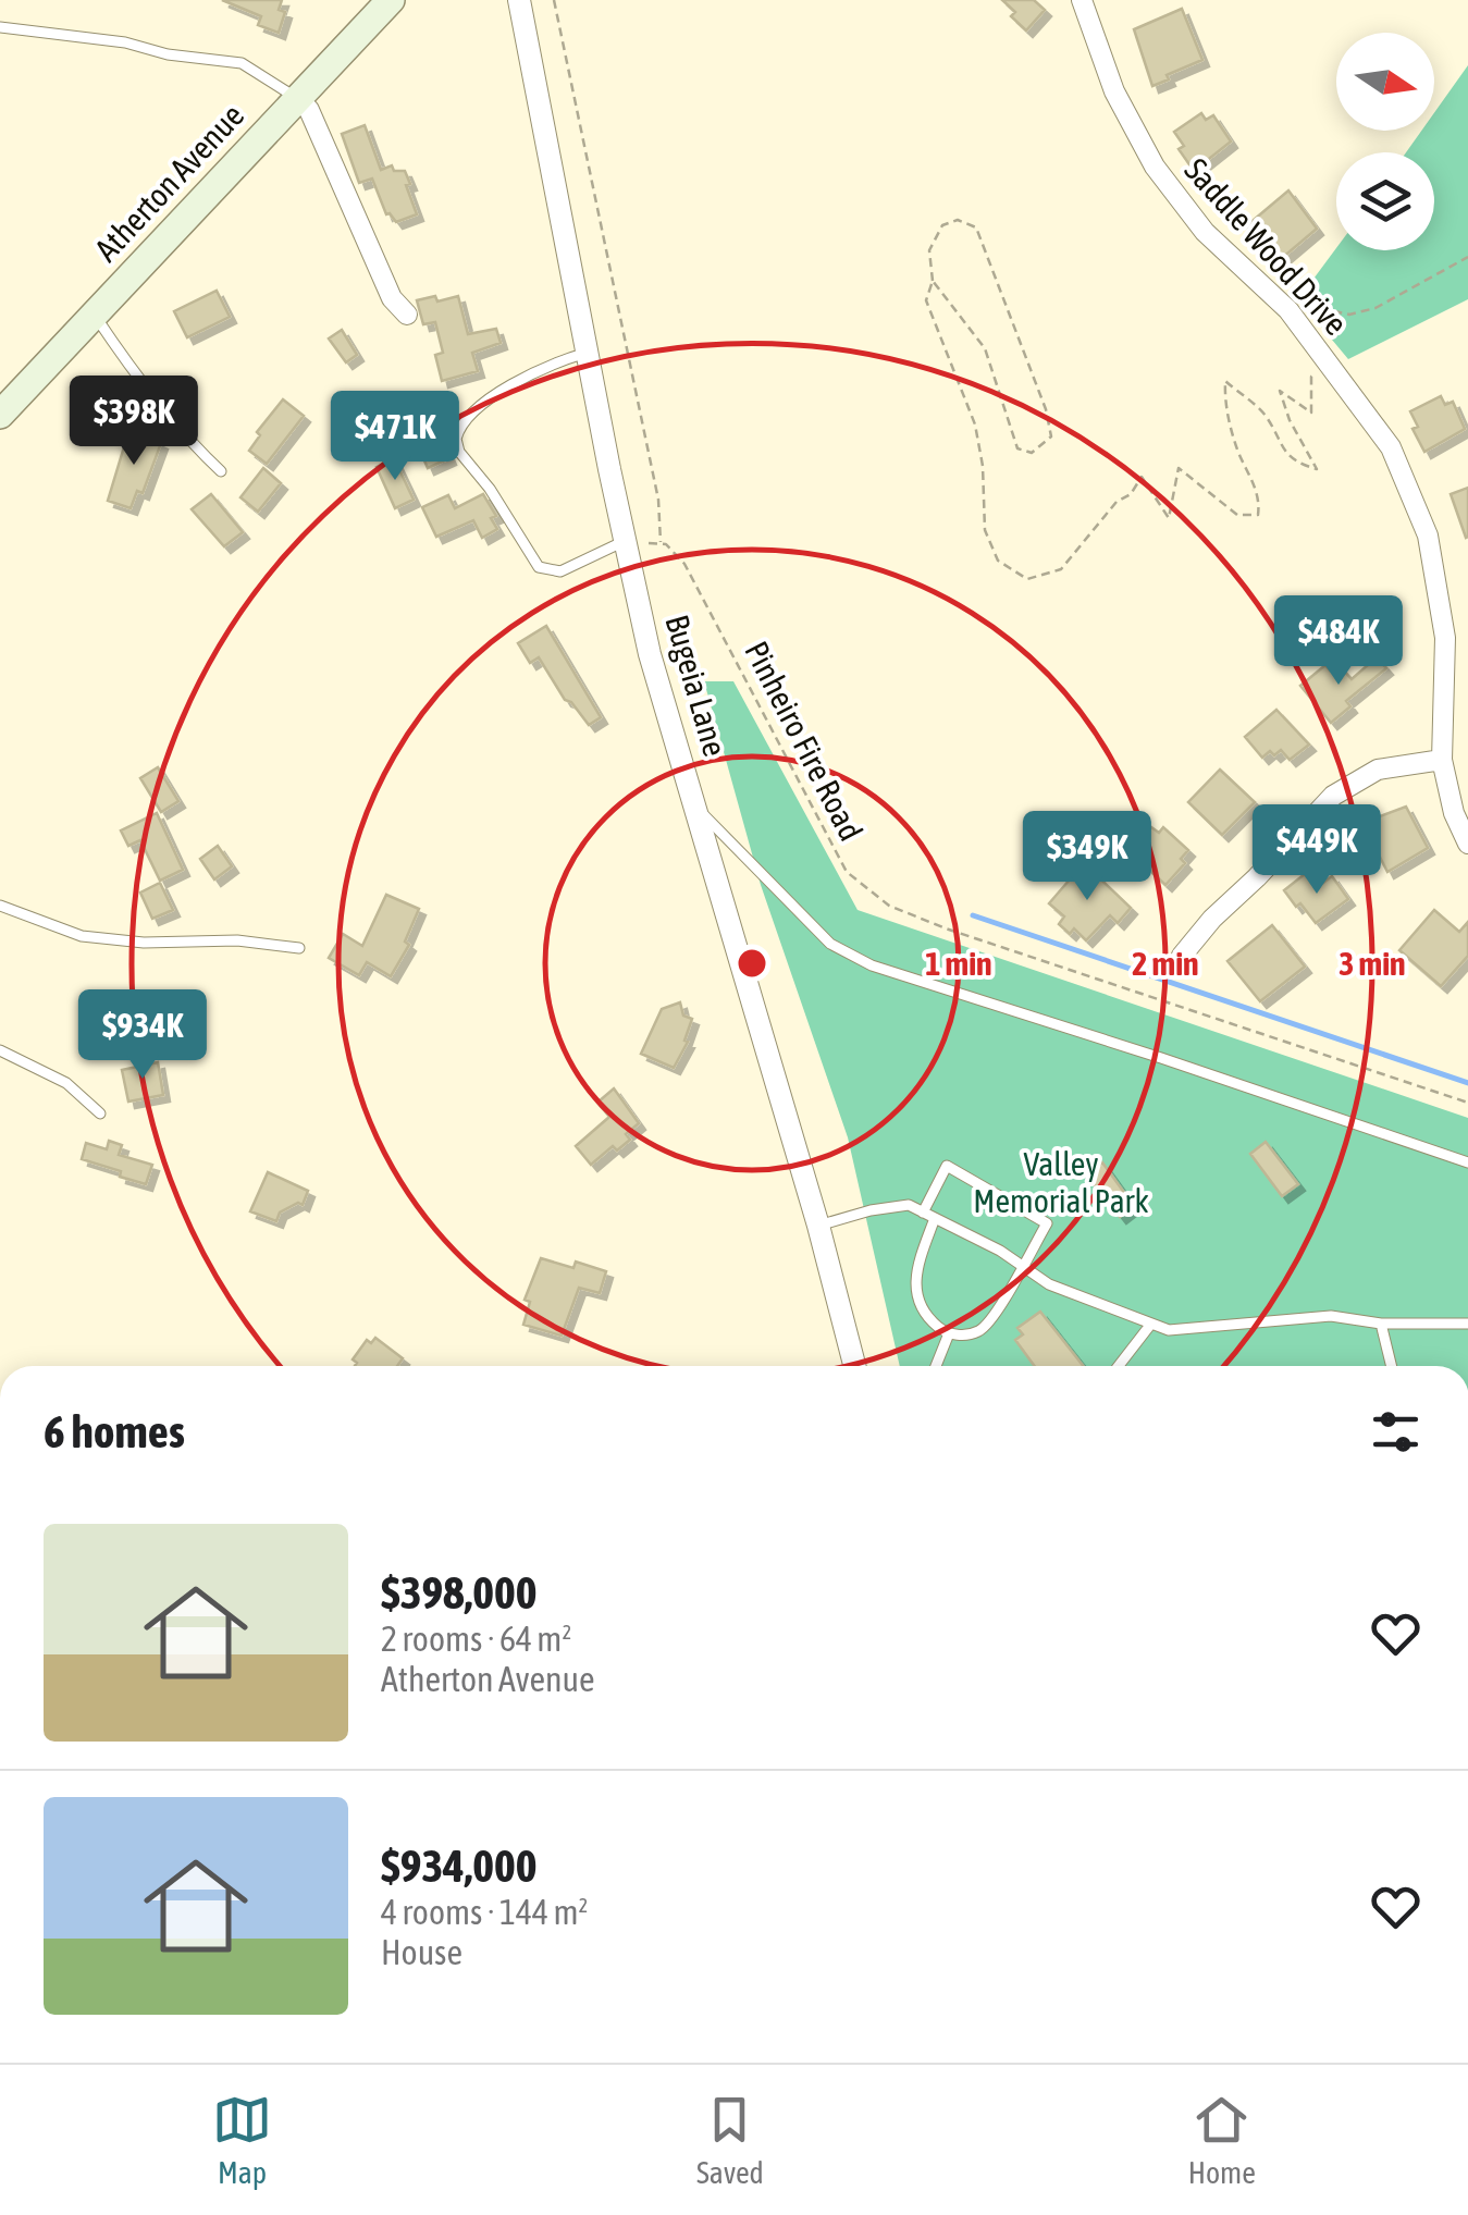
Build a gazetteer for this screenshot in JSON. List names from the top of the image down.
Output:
{
  "streets": {
    "main road": ["Atherton Avenue"],
    "street": ["Saddle Wood Drive", "Bugeia Lane"],
    "path": ["Pinheiro Fire Road"]
  },
  "parks": ["Valley Memorial Park"],
  "north": "right",
  "page": {
    "price": [
      "$398K",
      "$471K",
      "$484K",
      "$449K",
      "$349K",
      "$934K"
    ],
    "heading": "6 homes",
    "list": [
      {
        "name": "$398,000",
        "note": "2 rooms · 64 m² · Atherton Avenue"
      },
      {
        "name": "$934,000",
        "note": "4 rooms · 144 m² · House"
      }
    ],
    "tabs": ["Map", "Saved", "Home"]
  },
  "rings": ["1 min", "2 min", "3 min"]
}
